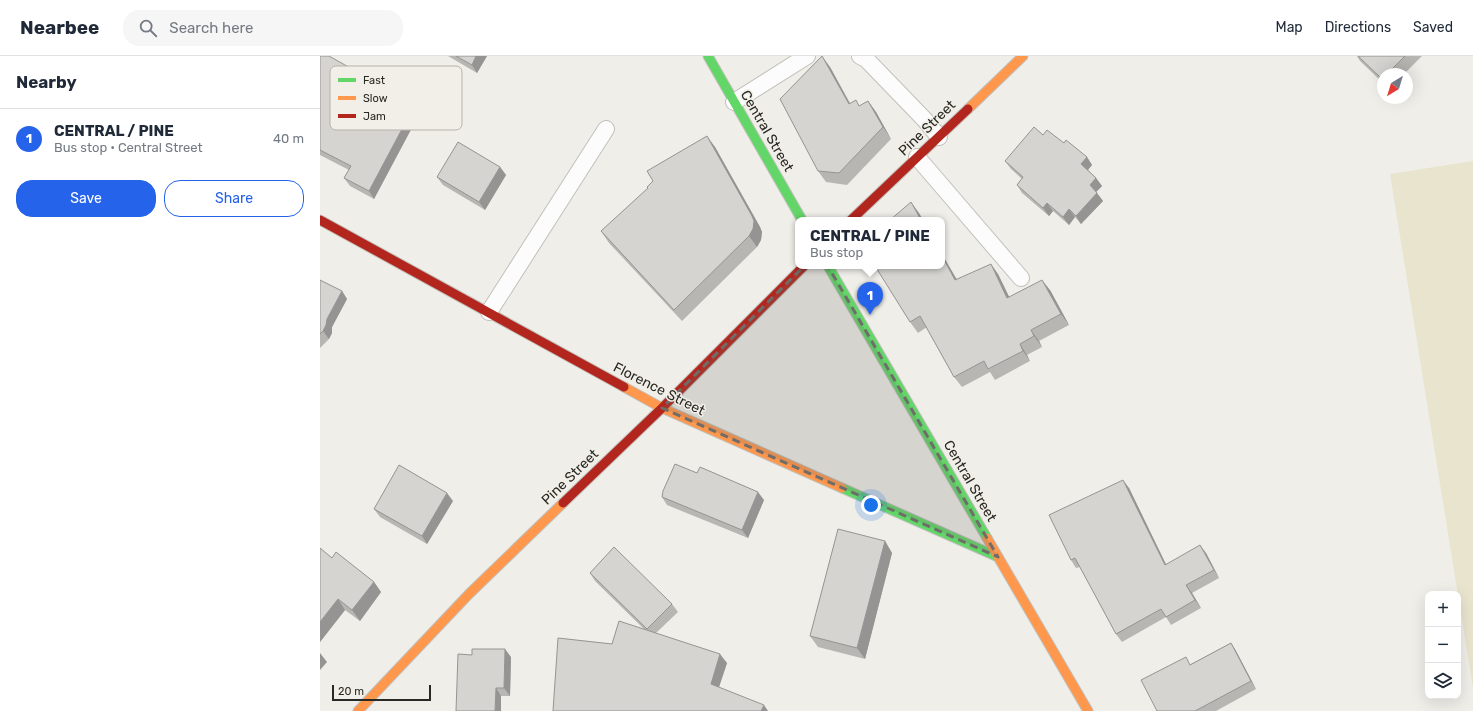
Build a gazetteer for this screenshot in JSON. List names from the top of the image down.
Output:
{
  "streets": {
    "main road": ["Pine Street", "Central Street", "Florence Street"]
  },
  "crossings": [
    ["Pine Street", "Florence Street"],
    ["Central Street", "Florence Street"]
  ],
  "legend": ["Fast", "Slow", "Jam"],
  "scale_bar": "20 m",
  "north": "bottom left",
  "page": {
    "header": "Nearbee",
    "search": "Search here",
    "nav": ["Map", "Directions", "Saved"],
    "heading": "Nearby",
    "list": [
      {
        "mark": "1",
        "name": "CENTRAL / PINE",
        "note": "Bus stop · Central Street",
        "value": "40 m"
      }
    ],
    "buttons": ["Save", "Share"],
    "popup": ["CENTRAL / PINE", "Bus stop"],
    "pins": "1",
    "map_buttons": ["+", "−"],
    "scale": "20 m"
  }
}
